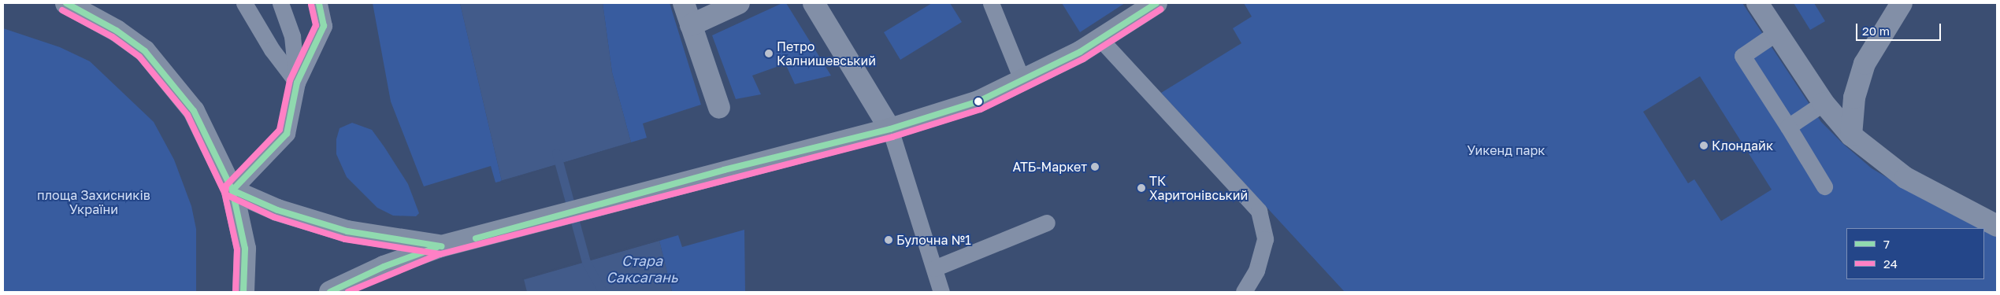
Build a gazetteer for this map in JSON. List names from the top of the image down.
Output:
{
  "water": ["Стара Саксагань"],
  "parks": ["Уикенд парк", "площа Захисників України"],
  "places": [
    "Петро Калнишевський",
    "Клондайк",
    "АТБ-Маркет",
    "ТК Харитонівський",
    "Булочна №1"
  ],
  "lines": ["transit line 7", "transit line 24"],
  "legend": ["7", "24"],
  "scale_bar": "20 m"
}
